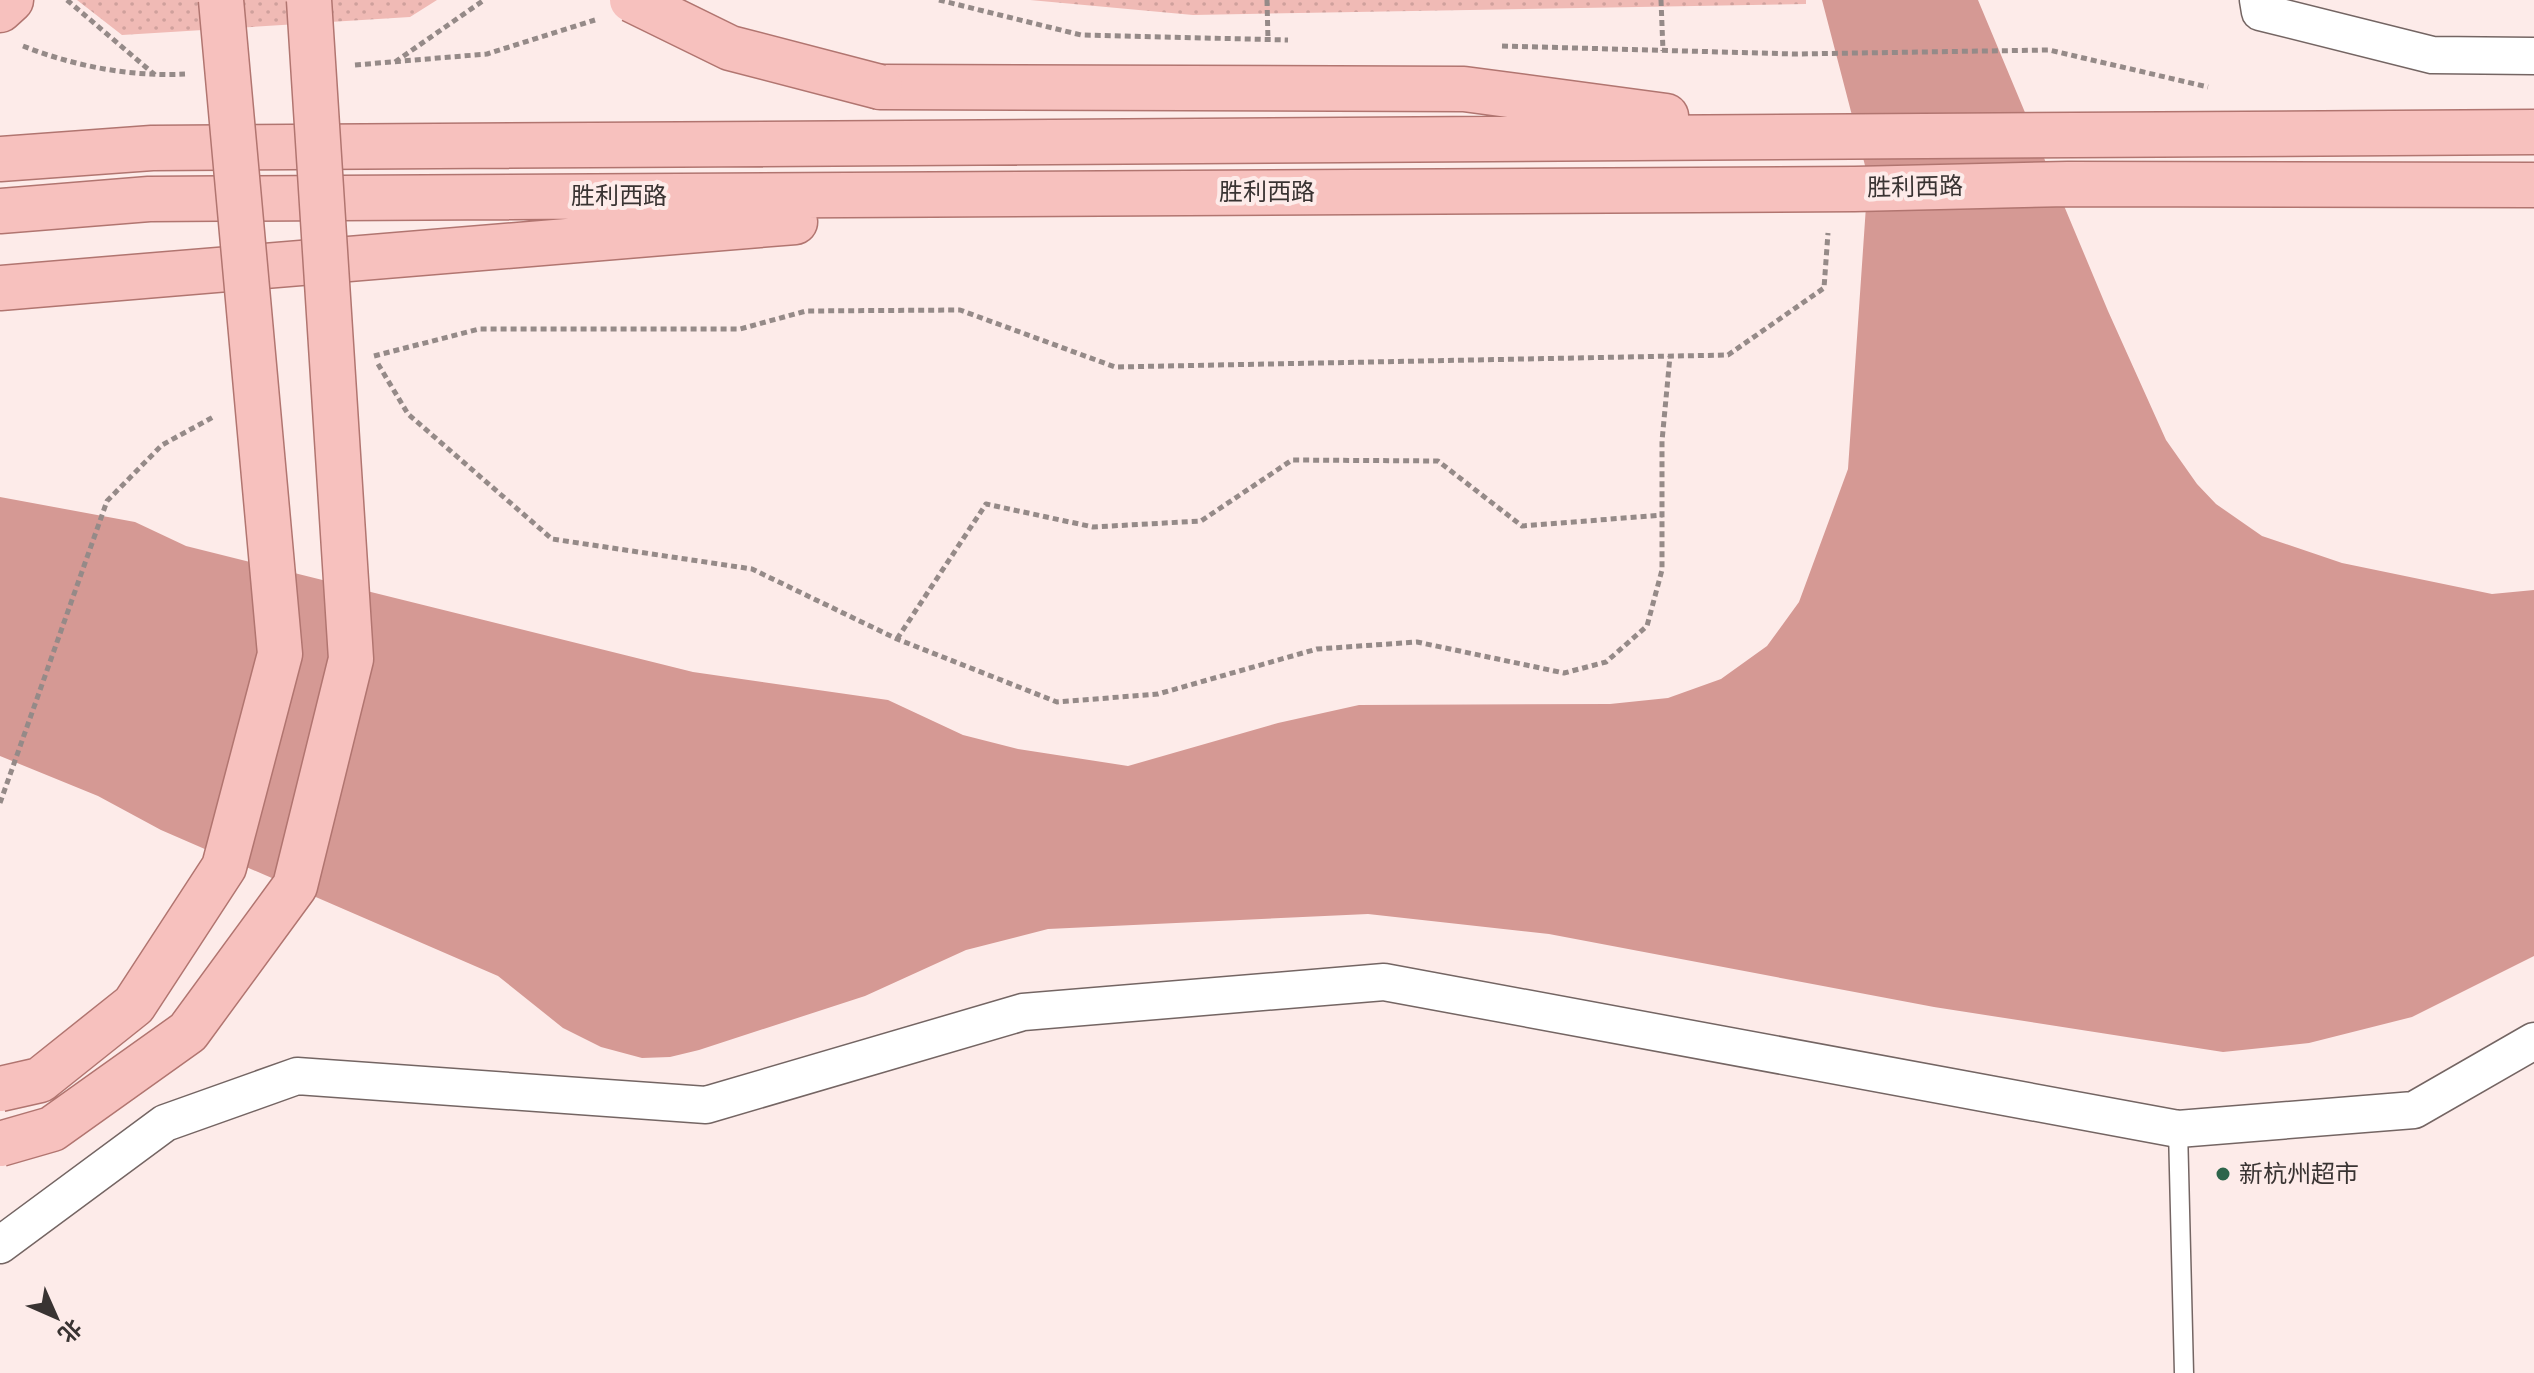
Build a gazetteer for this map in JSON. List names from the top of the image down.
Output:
{
  "streets": {
    "main road": ["胜利西路"]
  },
  "places": ["新杭州超市"],
  "north": "bottom right"
}
